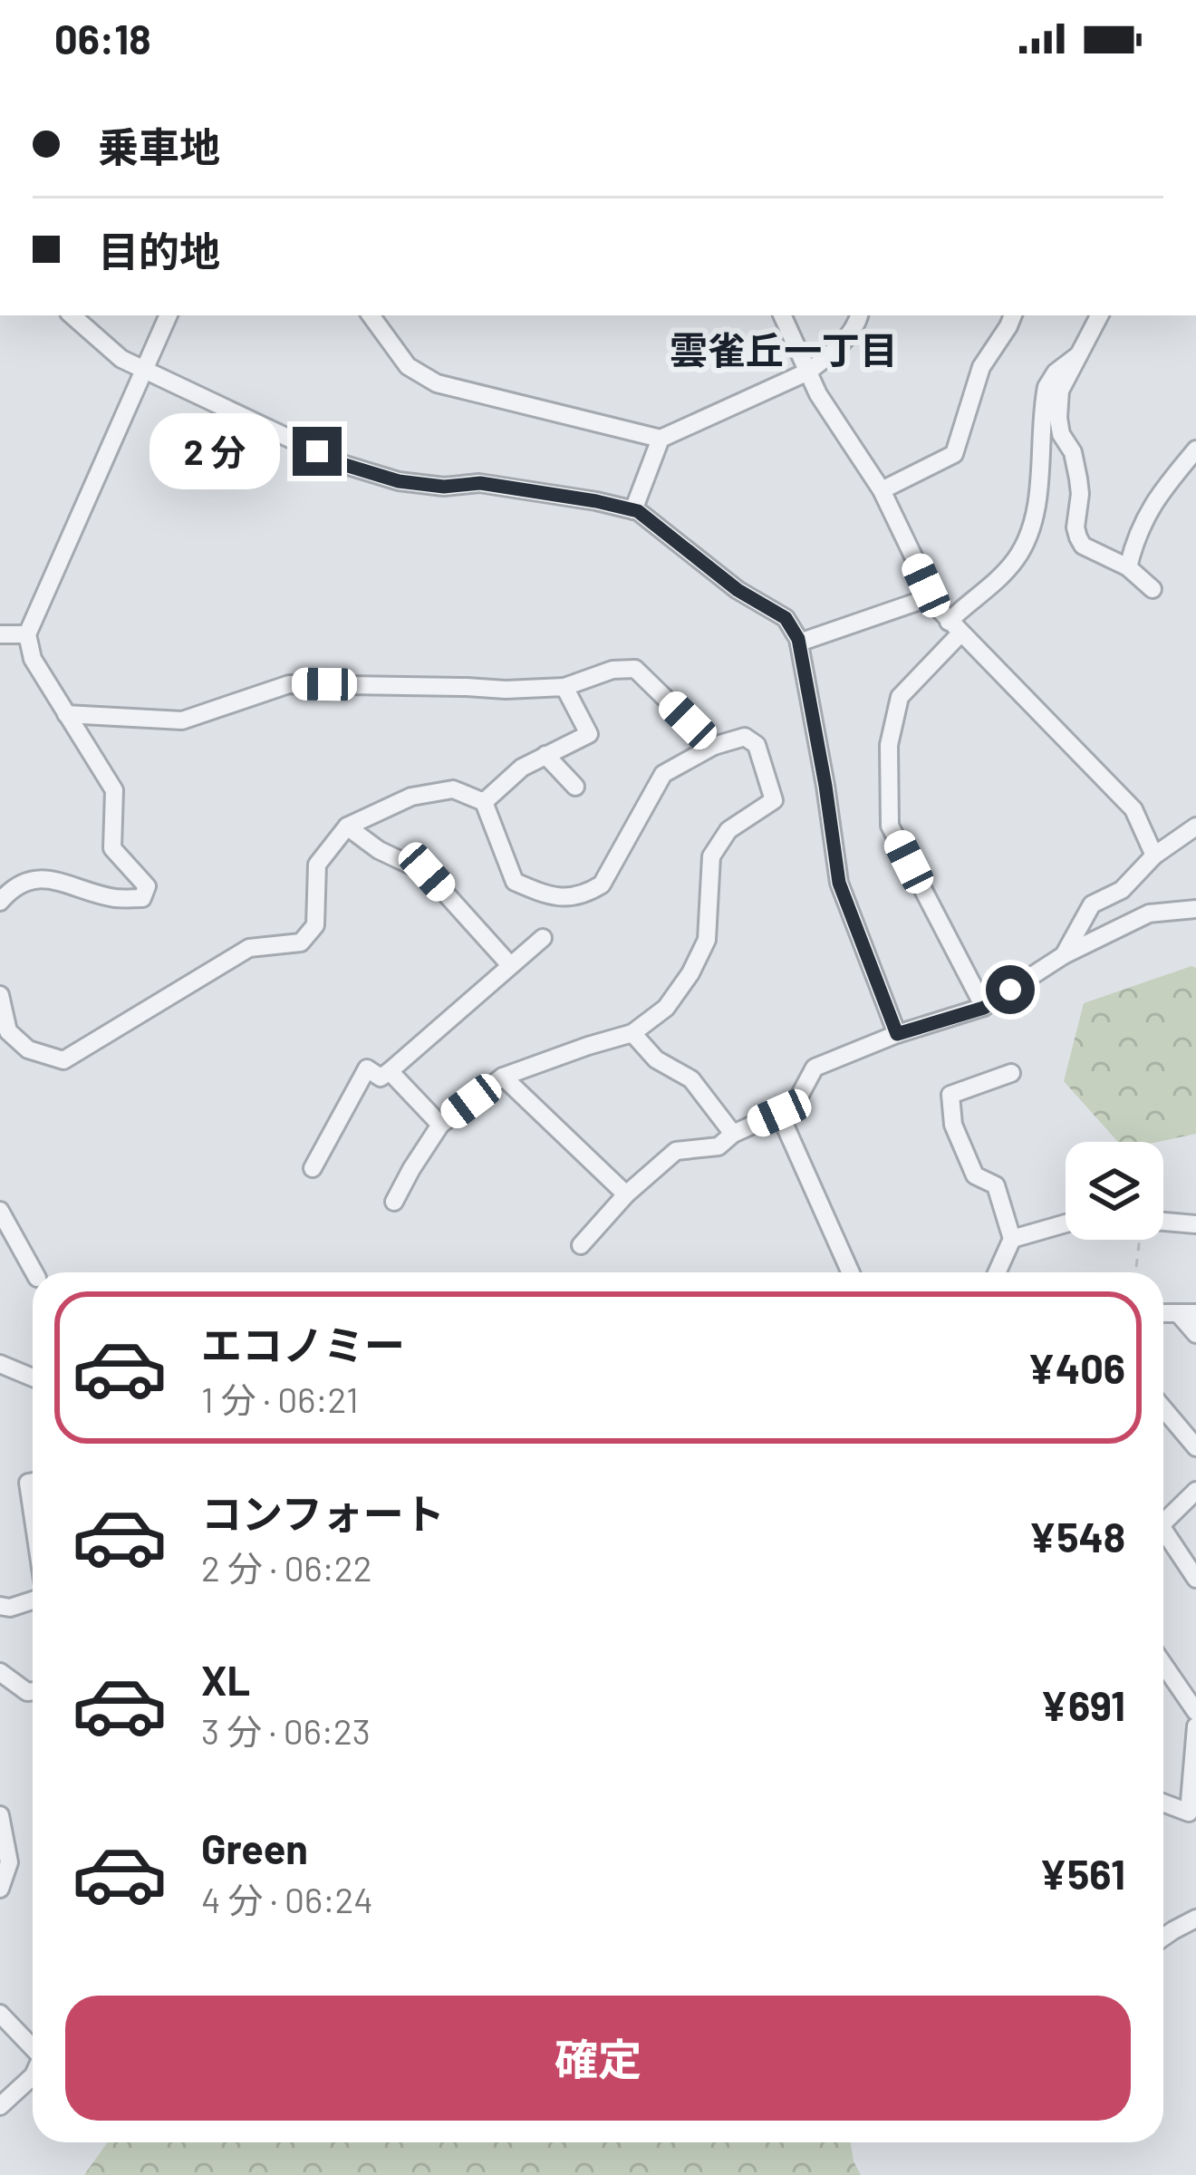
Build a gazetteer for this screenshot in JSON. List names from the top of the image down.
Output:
{
  "districts": ["雲雀丘一丁目"],
  "page": {
    "status": "06:18",
    "banner": ["乗車地", "目的地"],
    "bubble": "2 分",
    "list": [
      {
        "name": "エコノミー",
        "note": "1 分 · 06:21",
        "value": "¥406"
      },
      {
        "name": "コンフォート",
        "note": "2 分 · 06:22",
        "value": "¥548"
      },
      {
        "name": "XL",
        "note": "3 分 · 06:23",
        "value": "¥691"
      },
      {
        "name": "Green",
        "note": "4 分 · 06:24",
        "value": "¥561"
      }
    ],
    "buttons": "確定"
  }
}
